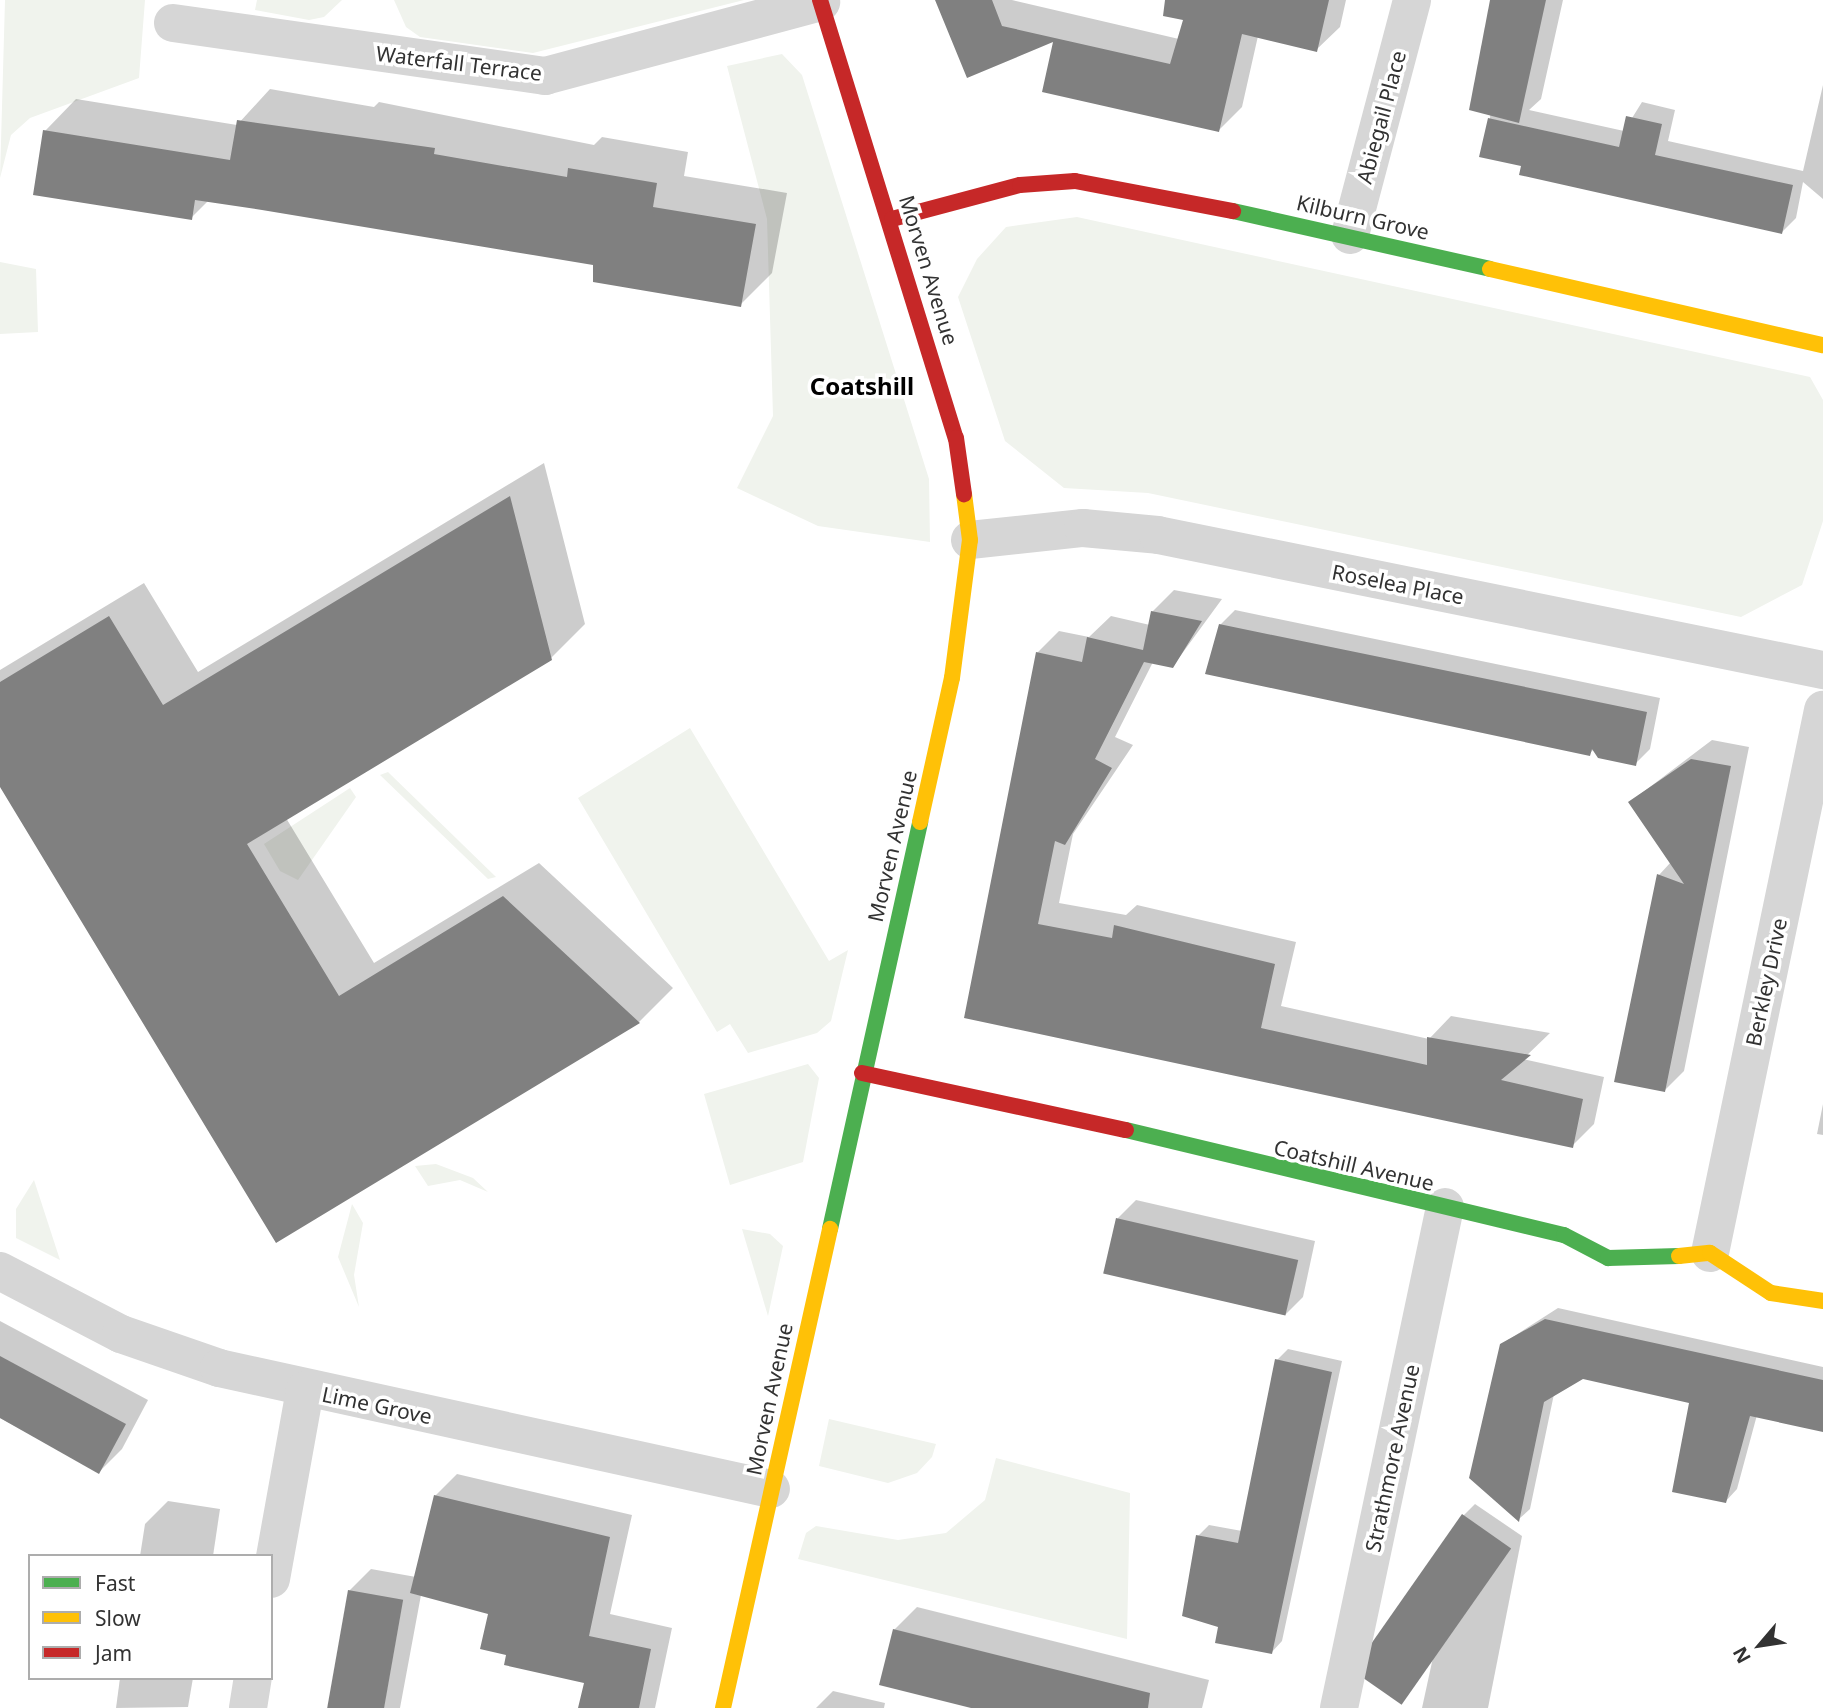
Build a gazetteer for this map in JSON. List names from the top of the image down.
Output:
{
  "streets": {
    "street": [
      "Waterfall Terrace",
      "Abiegail Place",
      "Kilburn Grove",
      "Morven Avenue",
      "Roselea Place",
      "Berkley Drive",
      "Coatshill Avenue",
      "Lime Grove",
      "Strathmore Avenue"
    ]
  },
  "crossings": [
    ["Waterfall Terrace", "Morven Avenue"],
    ["Abiegail Place", "Kilburn Grove"],
    ["Kilburn Grove", "Morven Avenue"],
    ["Morven Avenue", "Roselea Place"],
    ["Morven Avenue", "Coatshill Avenue"],
    ["Morven Avenue", "Lime Grove"],
    ["Berkley Drive", "Coatshill Avenue"],
    ["Coatshill Avenue", "Strathmore Avenue"]
  ],
  "districts": ["Coatshill"],
  "legend": ["Fast", "Slow", "Jam"],
  "north": "bottom left"
}
